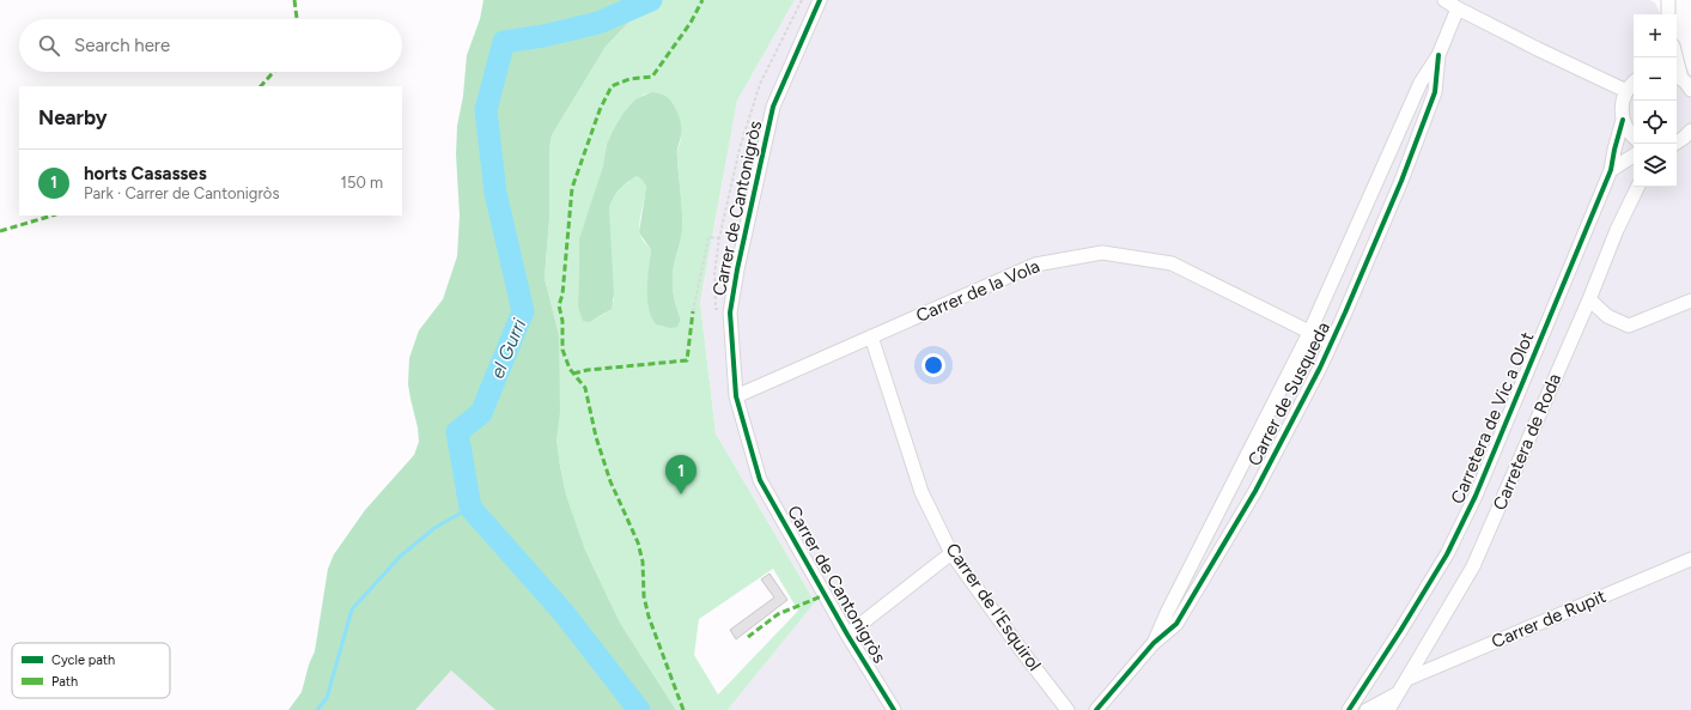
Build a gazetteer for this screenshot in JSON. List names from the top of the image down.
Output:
{
  "streets": {
    "street": [
      "Carrer de Cantonigròs",
      "Carrer de la Vola",
      "Carrer de Susqueda",
      "Carretera de Vic a Olot",
      "Carretera de Roda",
      "Carrer de l'Esquirol",
      "Carrer de Rupit"
    ]
  },
  "crossings": [
    ["Carrer de Cantonigròs", "Carrer de la Vola"],
    ["Carrer de la Vola", "Carrer de Susqueda"],
    ["Carrer de la Vola", "Carrer de l'Esquirol"],
    ["Carretera de Roda", "Carrer de Rupit"]
  ],
  "water": ["el Gurri"],
  "legend": ["Cycle path", "Path"],
  "page": {
    "map_buttons": ["+", "−"],
    "search": "Search here",
    "heading": "Nearby",
    "list": [
      {
        "mark": "1",
        "name": "horts Casasses",
        "note": "Park · Carrer de Cantonigròs",
        "value": "150 m"
      }
    ],
    "pins": "1"
  }
}
